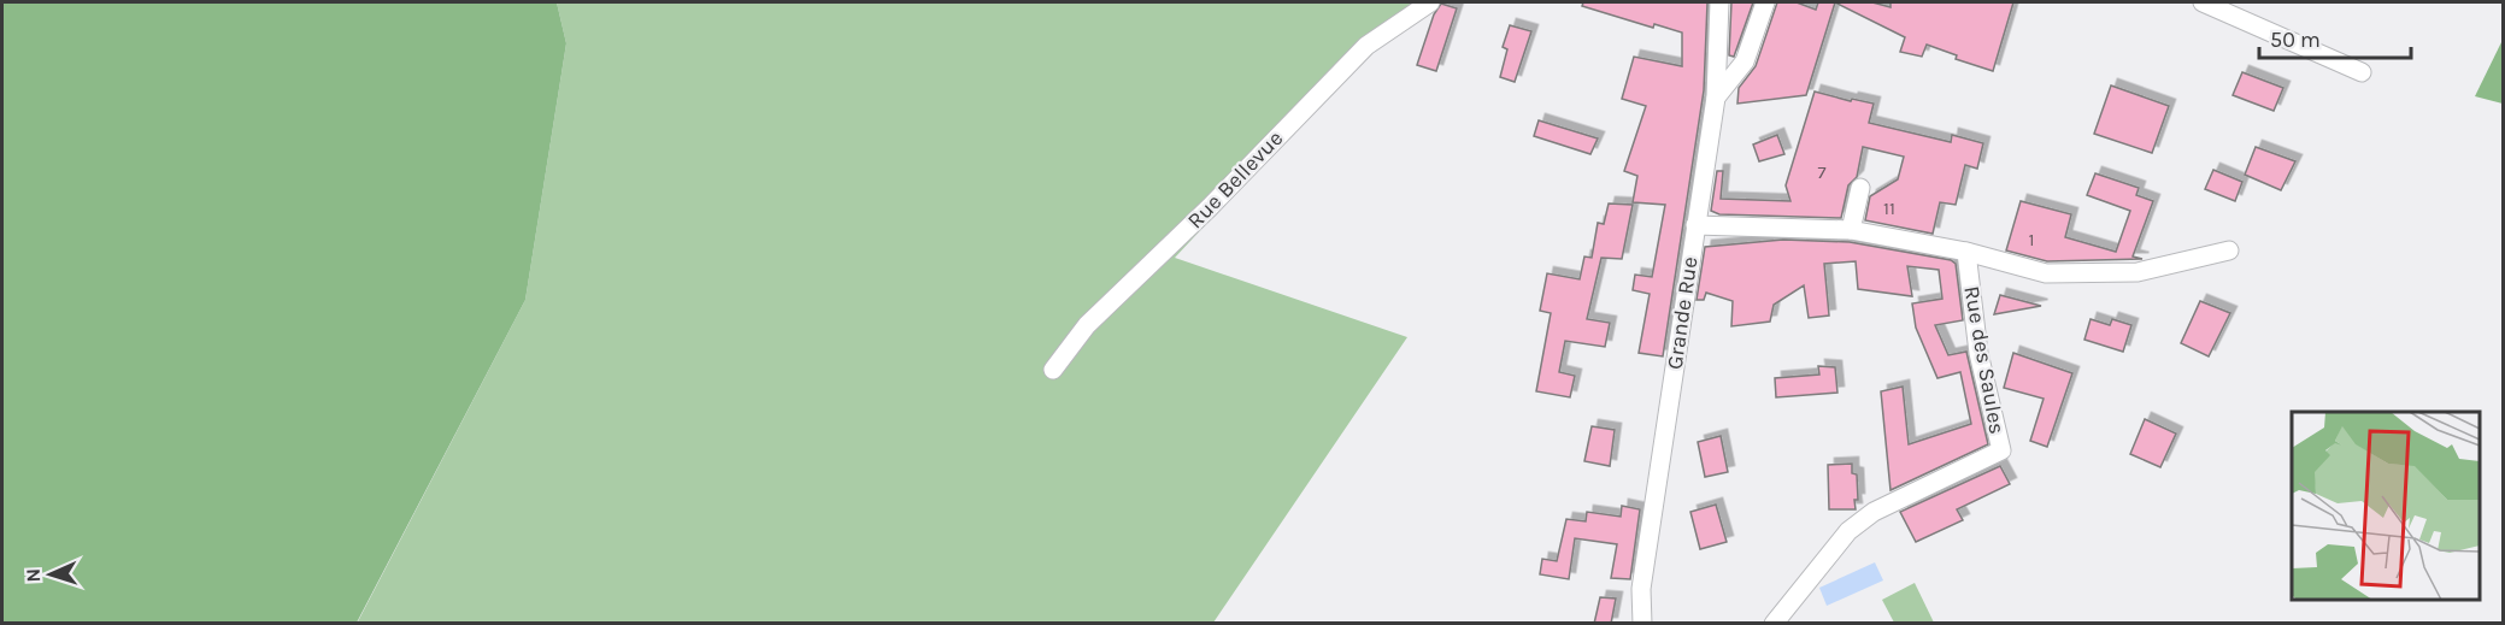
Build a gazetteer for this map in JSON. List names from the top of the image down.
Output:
{
  "streets": {
    "street": ["Rue Bellevue", "Grande Rue", "Rue des Saules"]
  },
  "house_numbers": ["7", "11", "1"],
  "scale_bar": "50 m",
  "north": "left"
}
